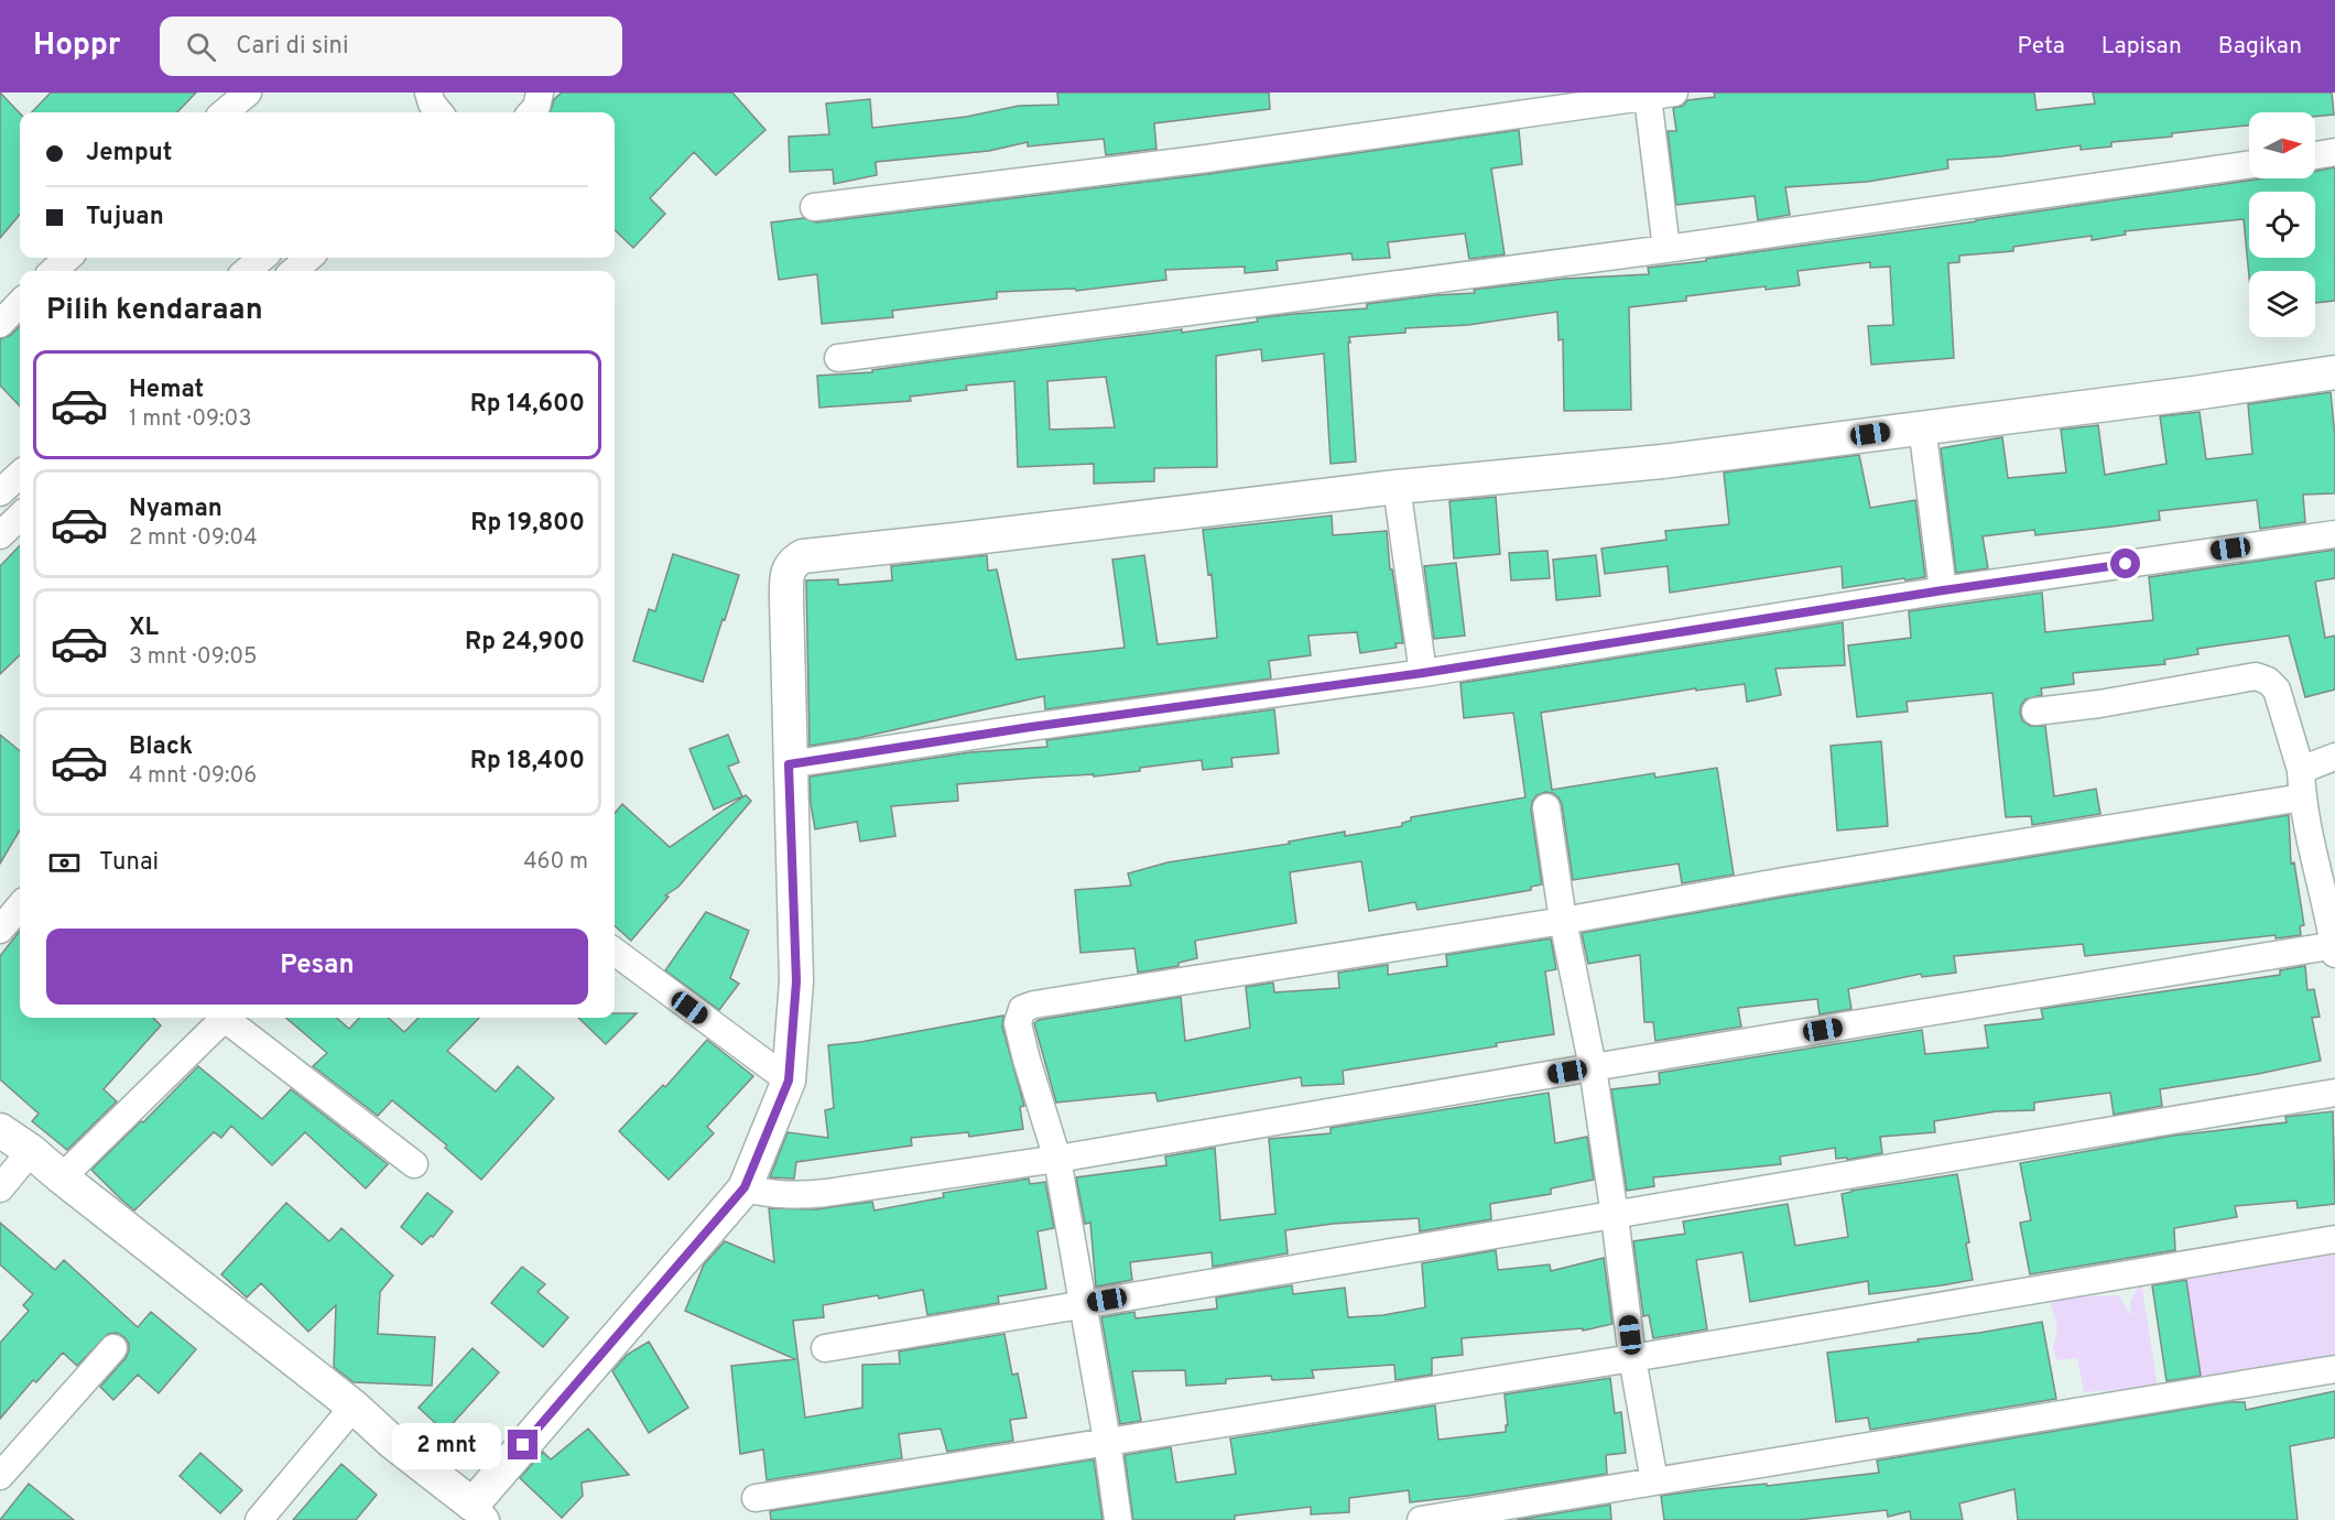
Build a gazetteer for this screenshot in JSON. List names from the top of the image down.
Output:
{
  "north": "right",
  "page": {
    "header": "Hoppr",
    "search": "Cari di sini",
    "nav": ["Peta", "Lapisan", "Bagikan"],
    "banner": ["Jemput", "Tujuan"],
    "heading": "Pilih kendaraan",
    "list": [
      {
        "name": "Hemat",
        "note": "1 mnt · 09:03",
        "value": "Rp 14,600"
      },
      {
        "name": "Nyaman",
        "note": "2 mnt · 09:04",
        "value": "Rp 19,800"
      },
      {
        "name": "XL",
        "note": "3 mnt · 09:05",
        "value": "Rp 24,900"
      },
      {
        "name": "Black",
        "note": "4 mnt · 09:06",
        "value": "Rp 18,400"
      }
    ],
    "pay": ["Tunai", "460 m"],
    "buttons": "Pesan",
    "bubble": "2 mnt"
  }
}
